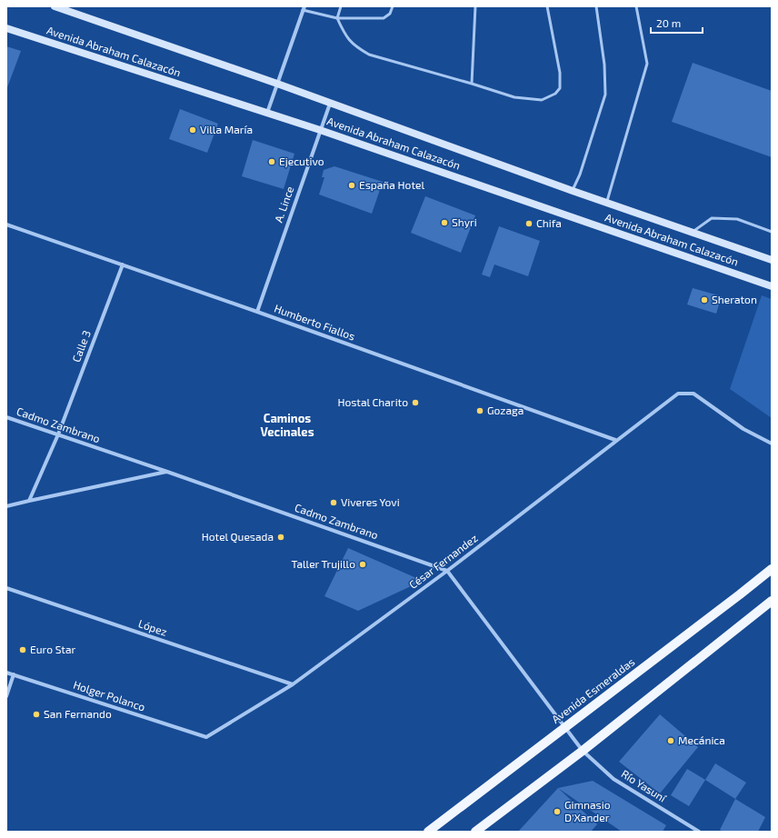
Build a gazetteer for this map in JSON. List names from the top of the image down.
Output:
{
  "streets": {
    "main road": ["Avenida Abraham Calazacón", "Avenida Esmeraldas"],
    "street": [
      "A. Lince",
      "Humberto Fiallos",
      "Calle 3",
      "Cadmo Zambrano",
      "César Fernandez",
      "López",
      "Holger Polanco",
      "Río Yasuní"
    ]
  },
  "crossings": [
    ["Avenida Abraham Calazacón", "A. Lince"],
    ["A. Lince", "Humberto Fiallos"],
    ["Humberto Fiallos", "Calle 3"],
    ["Humberto Fiallos", "César Fernandez"],
    ["Calle 3", "Cadmo Zambrano"],
    ["Cadmo Zambrano", "César Fernandez"],
    ["César Fernandez", "López"],
    ["César Fernandez", "Holger Polanco"]
  ],
  "districts": ["Caminos Vecinales"],
  "places": [
    "Villa María",
    "Ejecutivo",
    "España Hotel",
    "Shyri",
    "Chifa",
    "Sheraton",
    "Hostal Charito",
    "Gozaga",
    "Viveres Yovi",
    "Hotel Quesada",
    "Taller Trujillo",
    "Euro Star",
    "San Fernando",
    "Mecánica",
    "Gimnasio D'Xander"
  ],
  "scale_bar": "20 m"
}
